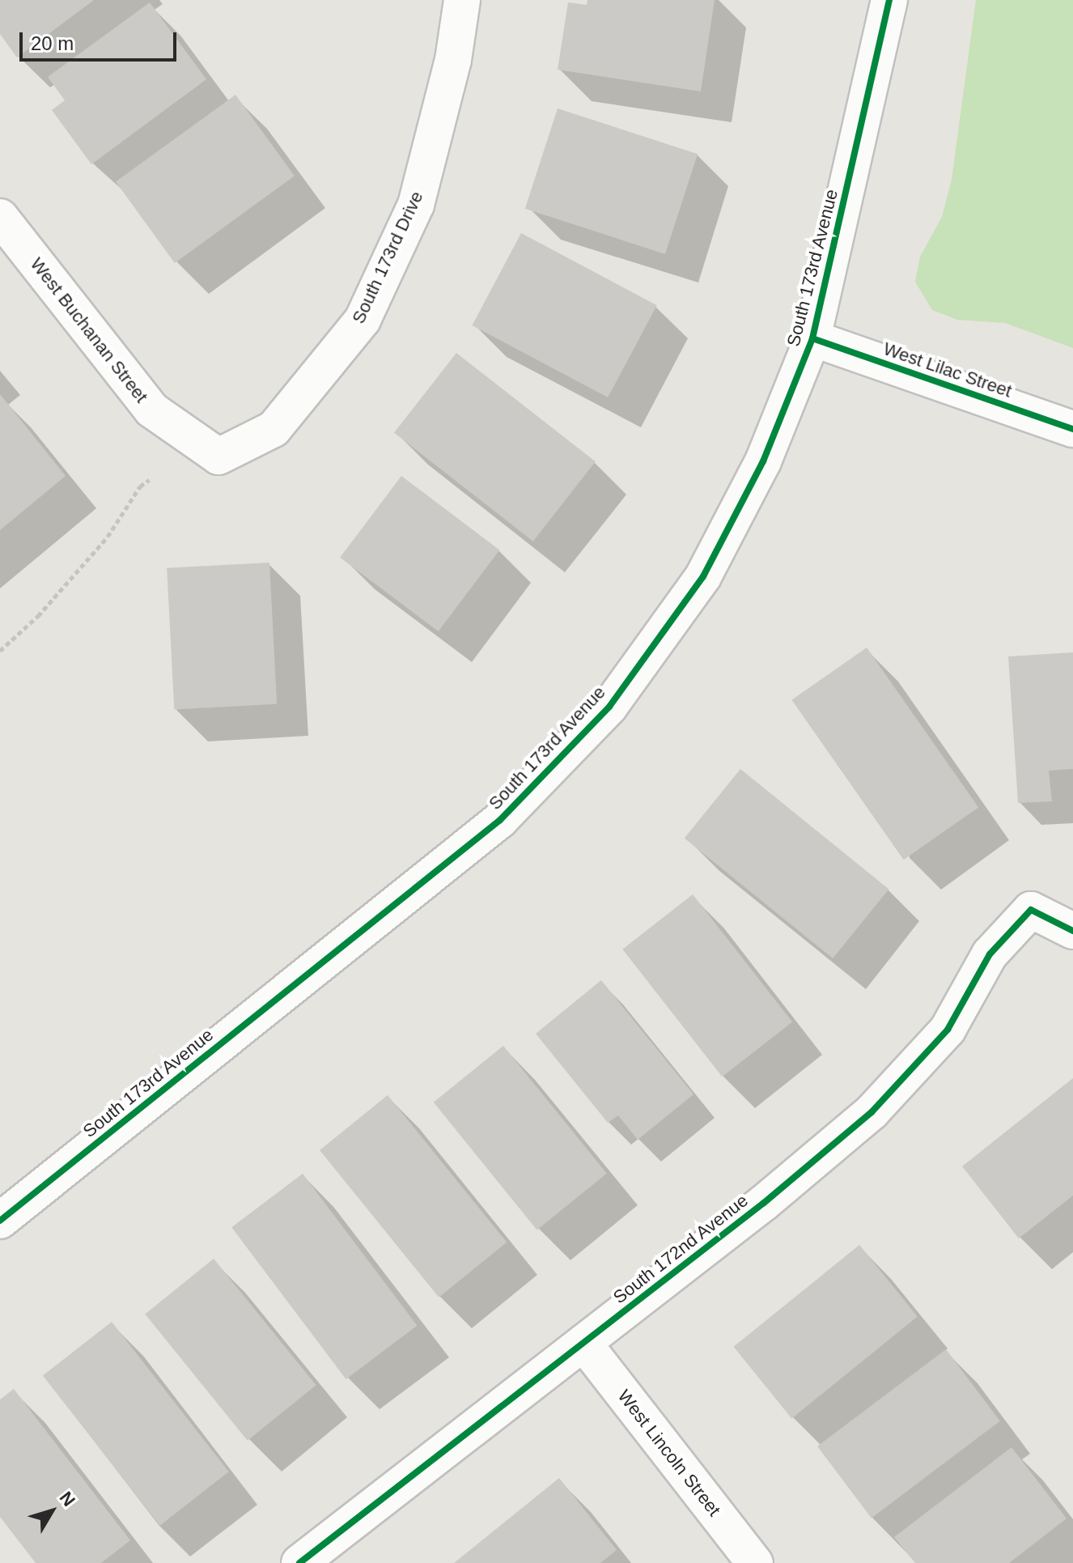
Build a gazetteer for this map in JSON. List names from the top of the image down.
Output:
{
  "streets": {
    "street": [
      "South 173rd Drive",
      "South 173rd Avenue",
      "West Buchanan Street",
      "West Lilac Street",
      "South 172nd Avenue",
      "West Lincoln Street"
    ]
  },
  "crossings": [
    ["South 173rd Drive", "West Buchanan Street"],
    ["South 173rd Avenue", "West Lilac Street"],
    ["South 172nd Avenue", "West Lincoln Street"]
  ],
  "scale_bar": "20 m",
  "north": "top right"
}
